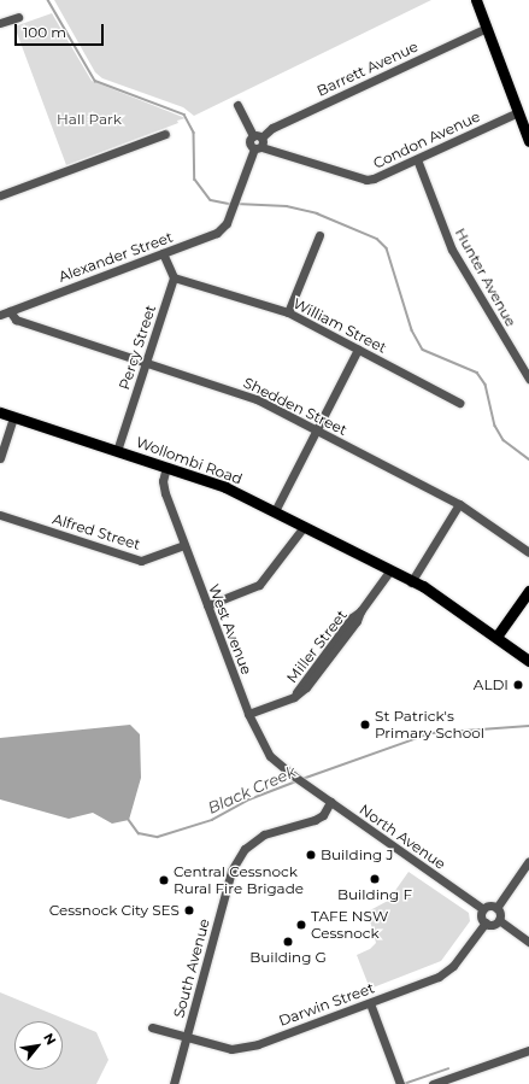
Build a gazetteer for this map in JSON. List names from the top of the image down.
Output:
{
  "streets": {
    "main road": ["Wollombi Road"],
    "street": [
      "Barrett Avenue",
      "Condon Avenue",
      "Alexander Street",
      "Hunter Avenue",
      "William Street",
      "Percy Street",
      "Shedden Street",
      "Alfred Street",
      "West Avenue",
      "Miller Street",
      "North Avenue",
      "South Avenue",
      "Darwin Street"
    ]
  },
  "crossings": [
    ["Condon Avenue", "Alexander Street"],
    ["Condon Avenue", "Hunter Avenue"],
    ["Alexander Street", "Shedden Street"],
    ["William Street", "Percy Street"],
    ["Percy Street", "Shedden Street"],
    ["Percy Street", "Wollombi Road"],
    ["Wollombi Road", "West Avenue"],
    ["Wollombi Road", "Miller Street"],
    ["Alfred Street", "West Avenue"],
    ["West Avenue", "Miller Street"],
    ["West Avenue", "North Avenue"],
    ["North Avenue", "South Avenue"],
    ["North Avenue", "Darwin Street"],
    ["South Avenue", "Darwin Street"]
  ],
  "water": ["Black Creek"],
  "parks": ["Hall Park"],
  "places": [
    "ALDI",
    "St Patrick's Primary School",
    "Building J",
    "Building F",
    "Central Cessnock Rural Fire Brigade",
    "Cessnock City SES",
    "TAFE NSW Cessnock",
    "Building G"
  ],
  "scale_bar": "100 m",
  "north": "top right"
}
